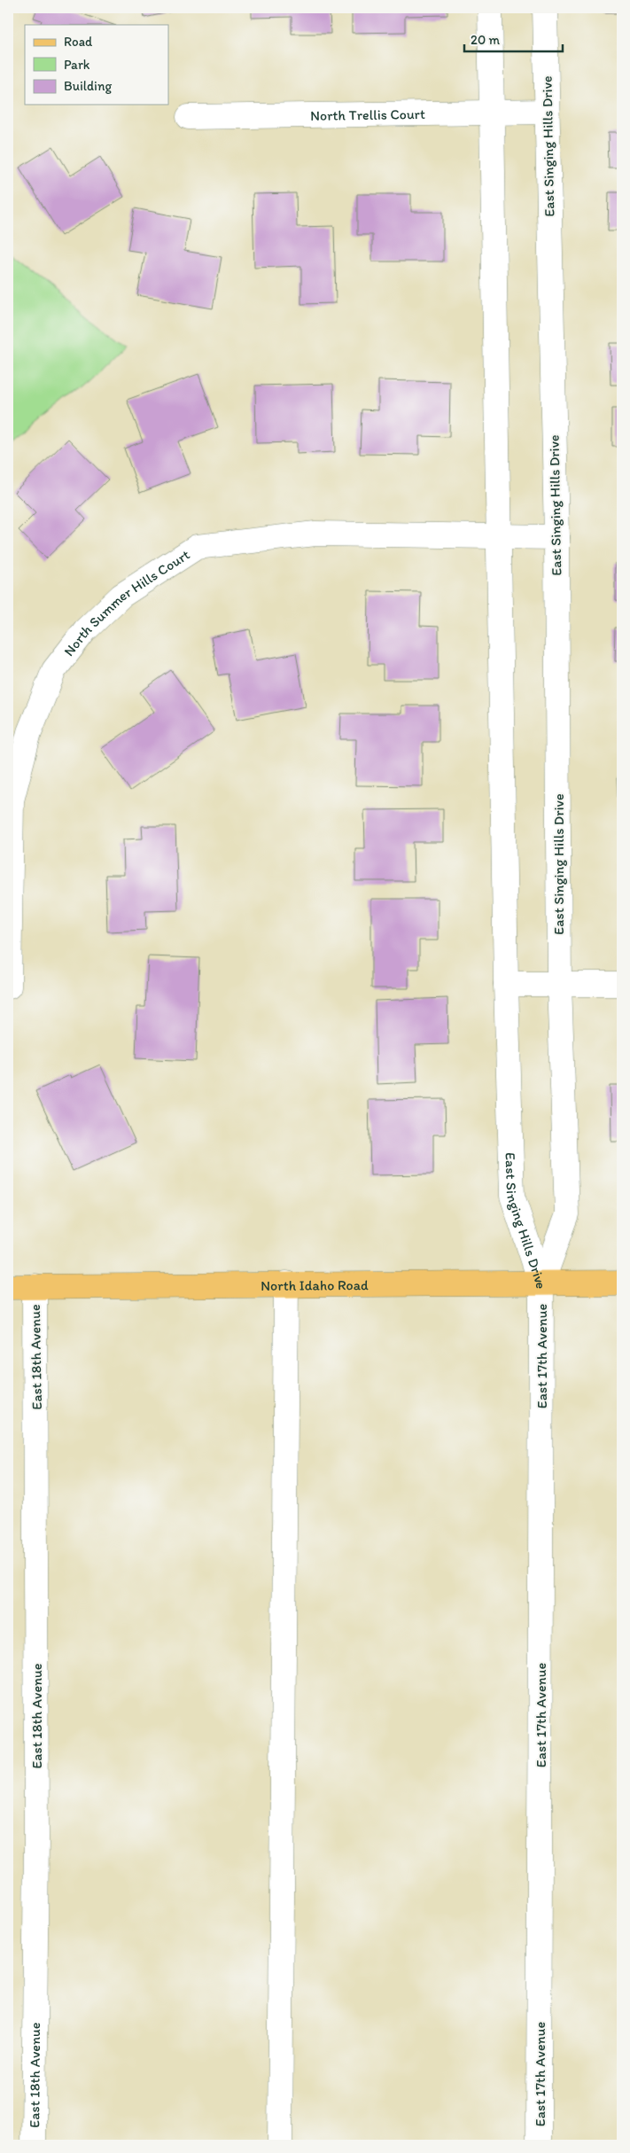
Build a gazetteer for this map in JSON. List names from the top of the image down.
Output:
{
  "streets": {
    "main road": ["North Idaho Road"],
    "street": [
      "North Trellis Court",
      "East Singing Hills Drive",
      "North Summer Hills Court",
      "East 17th Avenue",
      "East 18th Avenue"
    ]
  },
  "crossings": [
    ["North Trellis Court", "East Singing Hills Drive"],
    ["East Singing Hills Drive", "North Summer Hills Court"],
    ["East Singing Hills Drive", "North Idaho Road"],
    ["East Singing Hills Drive", "East 17th Avenue"],
    ["North Idaho Road", "East 17th Avenue"],
    ["North Idaho Road", "East 18th Avenue"]
  ],
  "legend": ["Road", "Park", "Building"],
  "scale_bar": "20 m"
}
